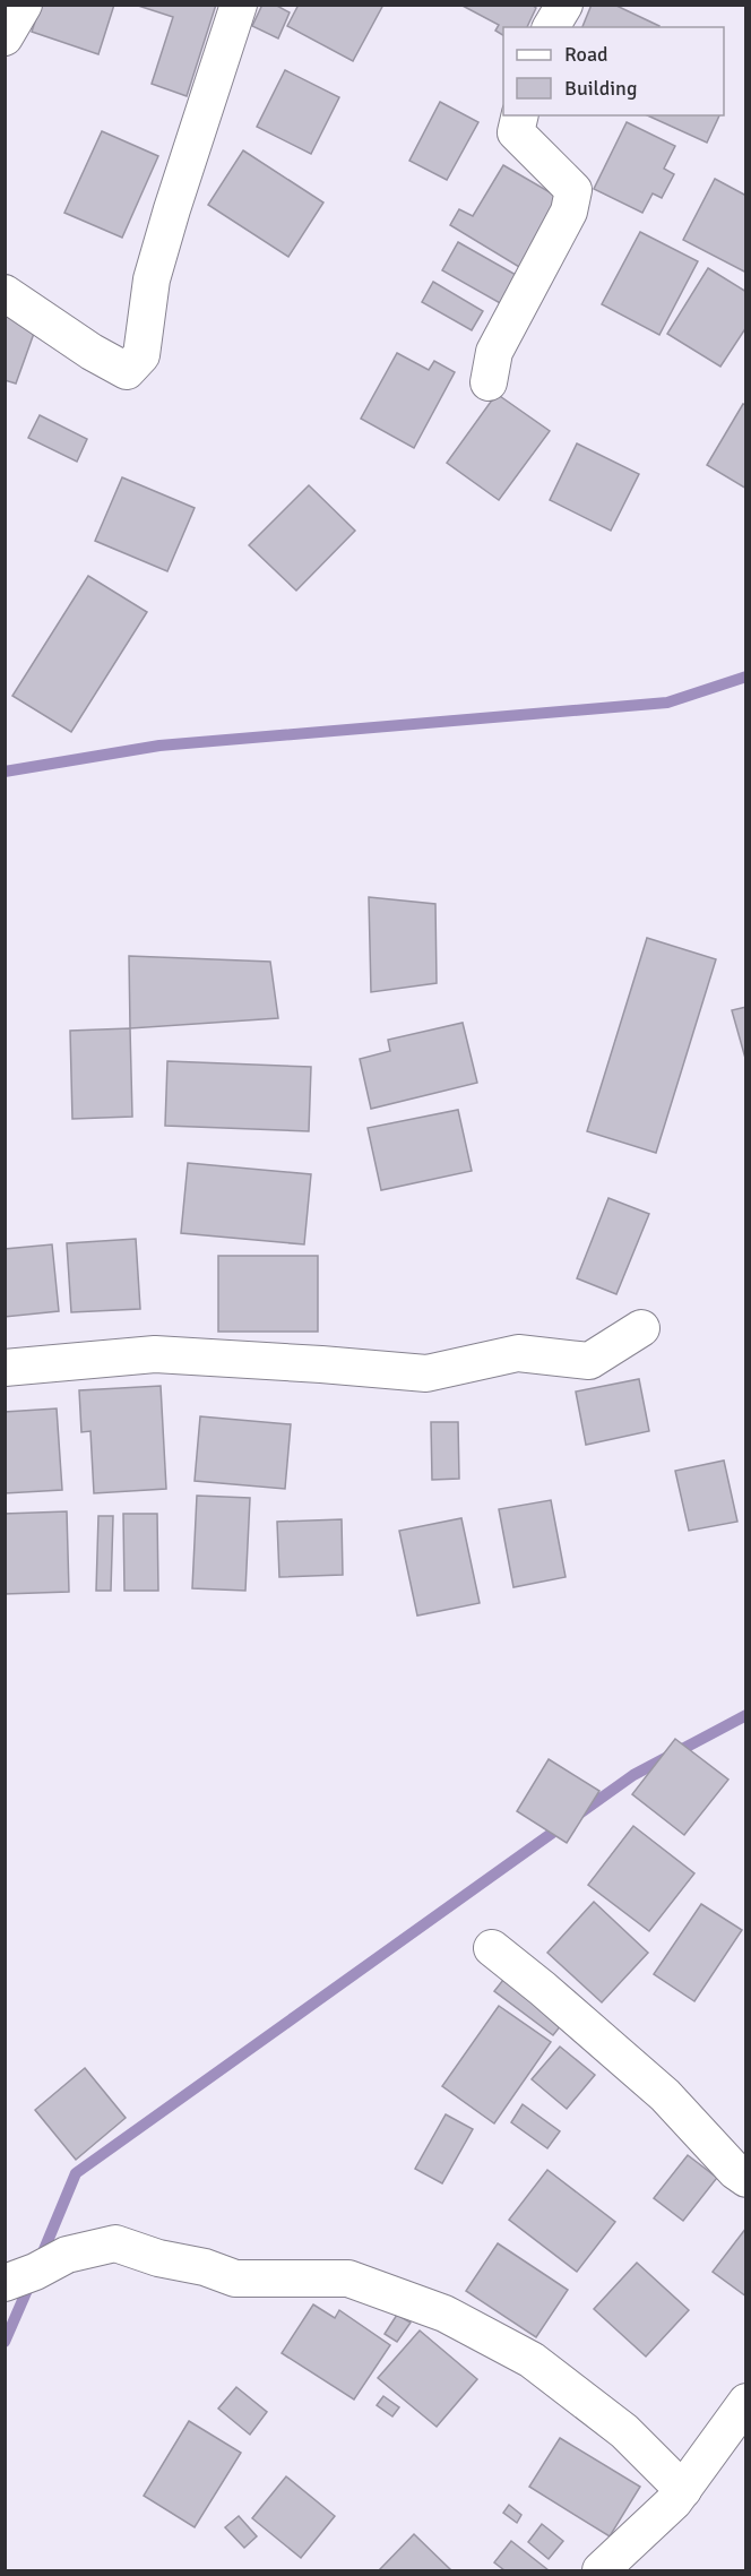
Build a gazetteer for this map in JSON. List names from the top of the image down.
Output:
{
  "legend": ["Road", "Building"]
}
